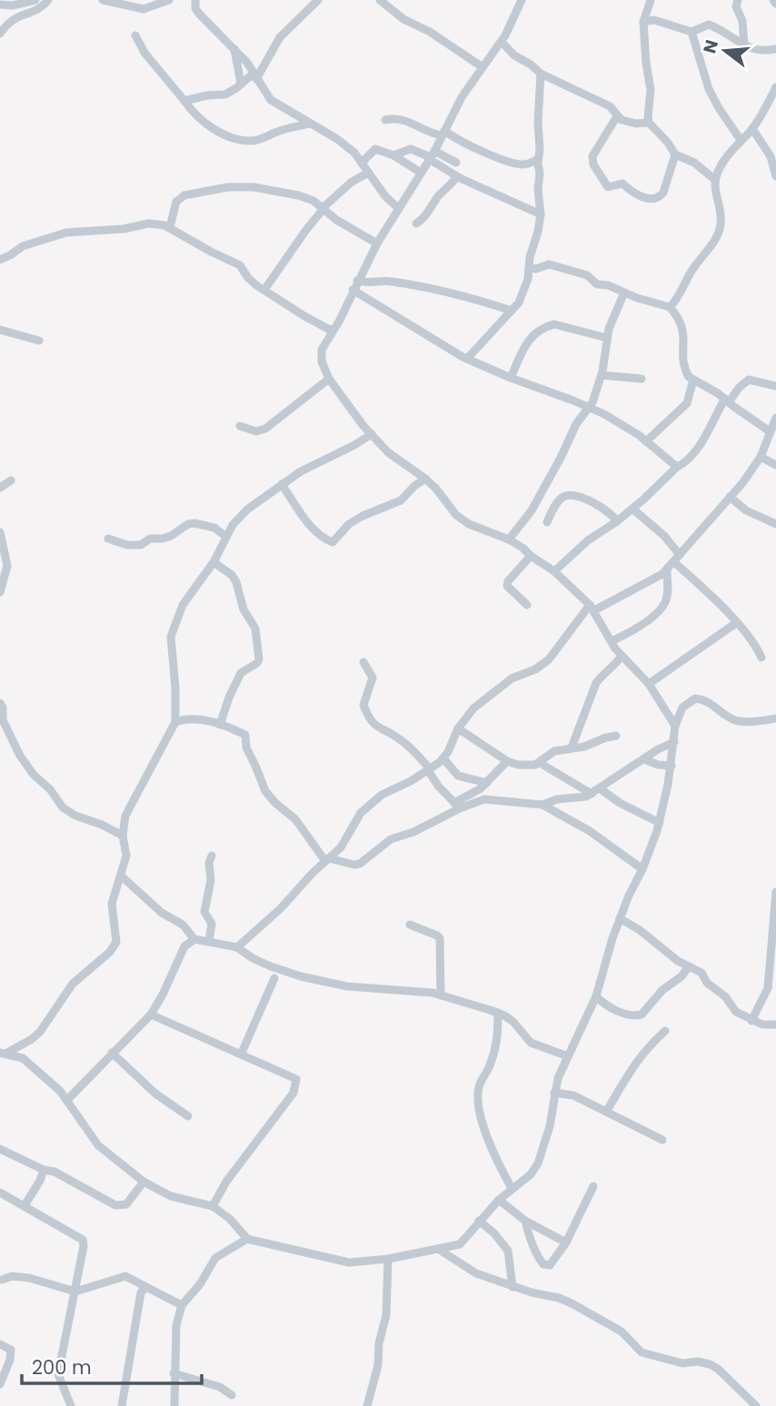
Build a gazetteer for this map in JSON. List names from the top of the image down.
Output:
{
  "scale_bar": "200 m",
  "north": "left"
}
